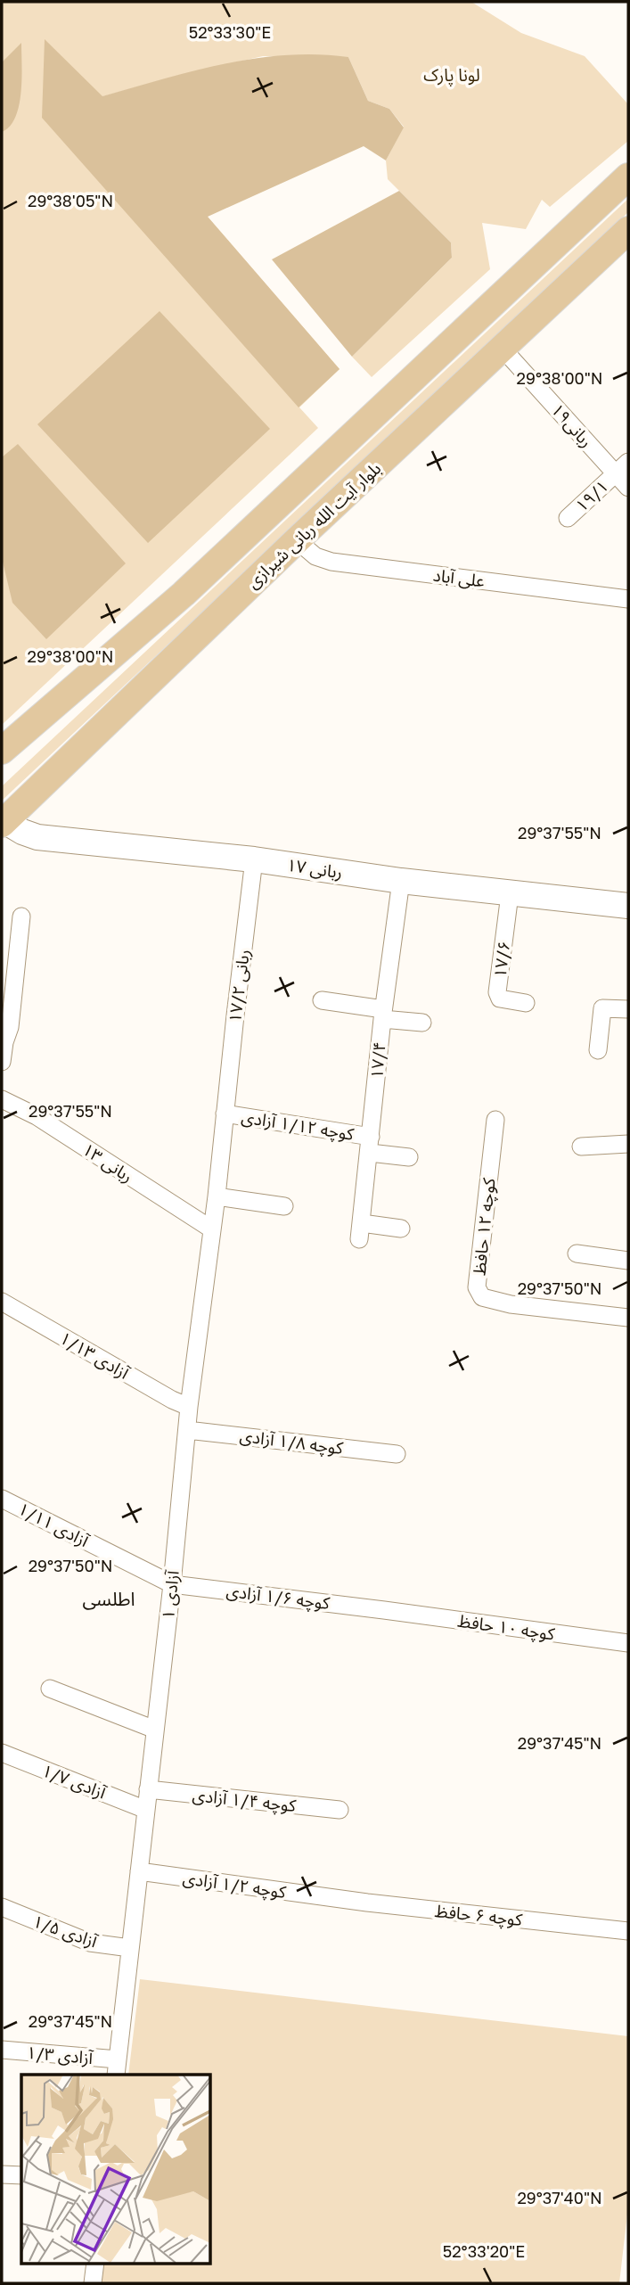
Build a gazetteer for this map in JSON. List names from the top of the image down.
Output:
{
  "streets": {
    "main road": ["بلوار آیت الله ربانی شیرازی"],
    "street": [
      "ربانی۱۹",
      "۱۹/۱",
      "علی آباد",
      "ربانی ۱۷",
      "۱۷/۶",
      "ربانی ۱۷/۲",
      "۱۷/۴",
      "کوچه ۱/۱۲ آزادی",
      "ربانی ۱۳",
      "کوچه ۱۲ حافظ",
      "آزادی ۱/۱۳",
      "کوچه ۱/۸ آزادی",
      "آزادی ۱/۱۱",
      "آزادی ۱",
      "کوچه ۱/۶ آزادی",
      "کوچه ۱۰ حافظ",
      "آزادی ۱/۷",
      "کوچه ۱/۴ آزادی",
      "کوچه ۱/۲ آزادی",
      "کوچه ۶ حافظ",
      "آزادی ۱/۵",
      "آزادی ۱/۳"
    ]
  },
  "crossings": [
    ["ربانی۱۹", "۱۹/۱"],
    ["ربانی۱۹", "بلوار آیت الله ربانی شیرازی"],
    ["بلوار آیت الله ربانی شیرازی", "علی آباد"],
    ["بلوار آیت الله ربانی شیرازی", "ربانی ۱۷"],
    ["ربانی ۱۷", "۱۷/۶"],
    ["ربانی ۱۷", "ربانی ۱۷/۲"],
    ["ربانی ۱۷", "۱۷/۴"],
    ["ربانی ۱۷/۲", "کوچه ۱/۱۲ آزادی"],
    ["ربانی ۱۷/۲", "آزادی ۱"],
    ["۱۷/۴", "کوچه ۱/۱۲ آزادی"],
    ["کوچه ۱/۱۲ آزادی", "آزادی ۱"],
    ["ربانی ۱۳", "آزادی ۱"],
    ["آزادی ۱/۱۳", "آزادی ۱"],
    ["کوچه ۱/۸ آزادی", "آزادی ۱"],
    ["آزادی ۱/۱۱", "آزادی ۱"],
    ["آزادی ۱/۱۱", "کوچه ۱/۶ آزادی"],
    ["آزادی ۱", "کوچه ۱/۶ آزادی"],
    ["آزادی ۱", "آزادی ۱/۷"],
    ["آزادی ۱", "کوچه ۱/۴ آزادی"],
    ["آزادی ۱", "کوچه ۱/۲ آزادی"],
    ["آزادی ۱", "آزادی ۱/۵"],
    ["آزادی ۱", "آزادی ۱/۳"],
    ["کوچه ۱/۶ آزادی", "کوچه ۱۰ حافظ"],
    ["کوچه ۱/۲ آزادی", "کوچه ۶ حافظ"]
  ],
  "districts": ["اطلسی"],
  "parks": ["لونا پارک"],
  "coordinates": [
    "52°33'30\"E",
    "29°38'05\"N",
    "29°38'00\"N",
    "29°37'55\"N",
    "29°37'50\"N",
    "29°37'45\"N",
    "29°37'40\"N",
    "52°33'20\"E"
  ]
}
